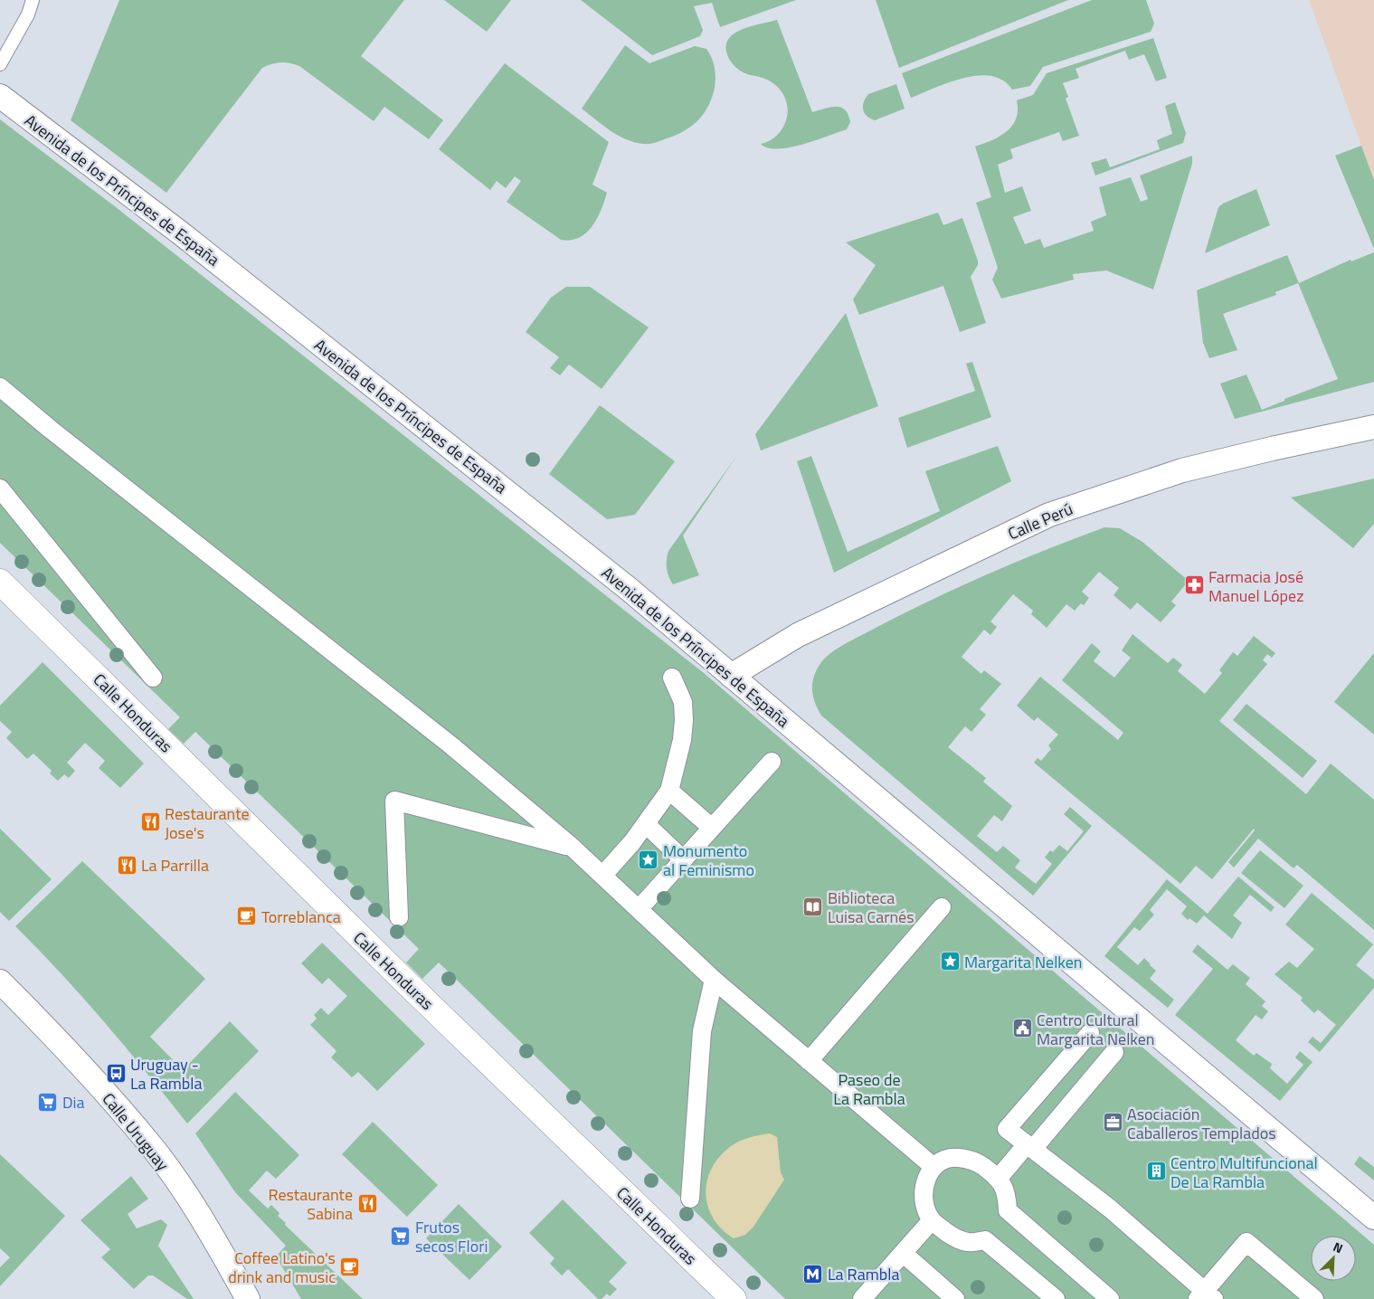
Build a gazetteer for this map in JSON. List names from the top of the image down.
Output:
{
  "streets": {
    "street": [
      "Avenida de los Príncipes de España",
      "Calle Perú",
      "Calle Honduras",
      "Calle Uruguay"
    ]
  },
  "crossings": [
    ["Avenida de los Príncipes de España", "Calle Perú"]
  ],
  "parks": ["Paseo de La Rambla"],
  "places": {
    "pharmacy": ["Farmacia José Manuel López"],
    "restaurant": ["Restaurante Jose's", "La Parrilla", "Restaurante Sabina"],
    "place": ["Monumento al Feminismo", "Margarita Nelken"],
    "library": ["Biblioteca Luisa Carnés"],
    "cafe": ["Torreblanca", "Coffee Latino's drink and music"],
    "public building": ["Centro Cultural Margarita Nelken"],
    "bus stop": ["Uruguay - La Rambla"],
    "supermarket": ["Dia", "Frutos secos Flori"],
    "office": ["Asociación Caballeros Templados"],
    "building": ["Centro Multifuncional De La Rambla"],
    "metro station": ["La Rambla"]
  },
  "north": "top right"
}
